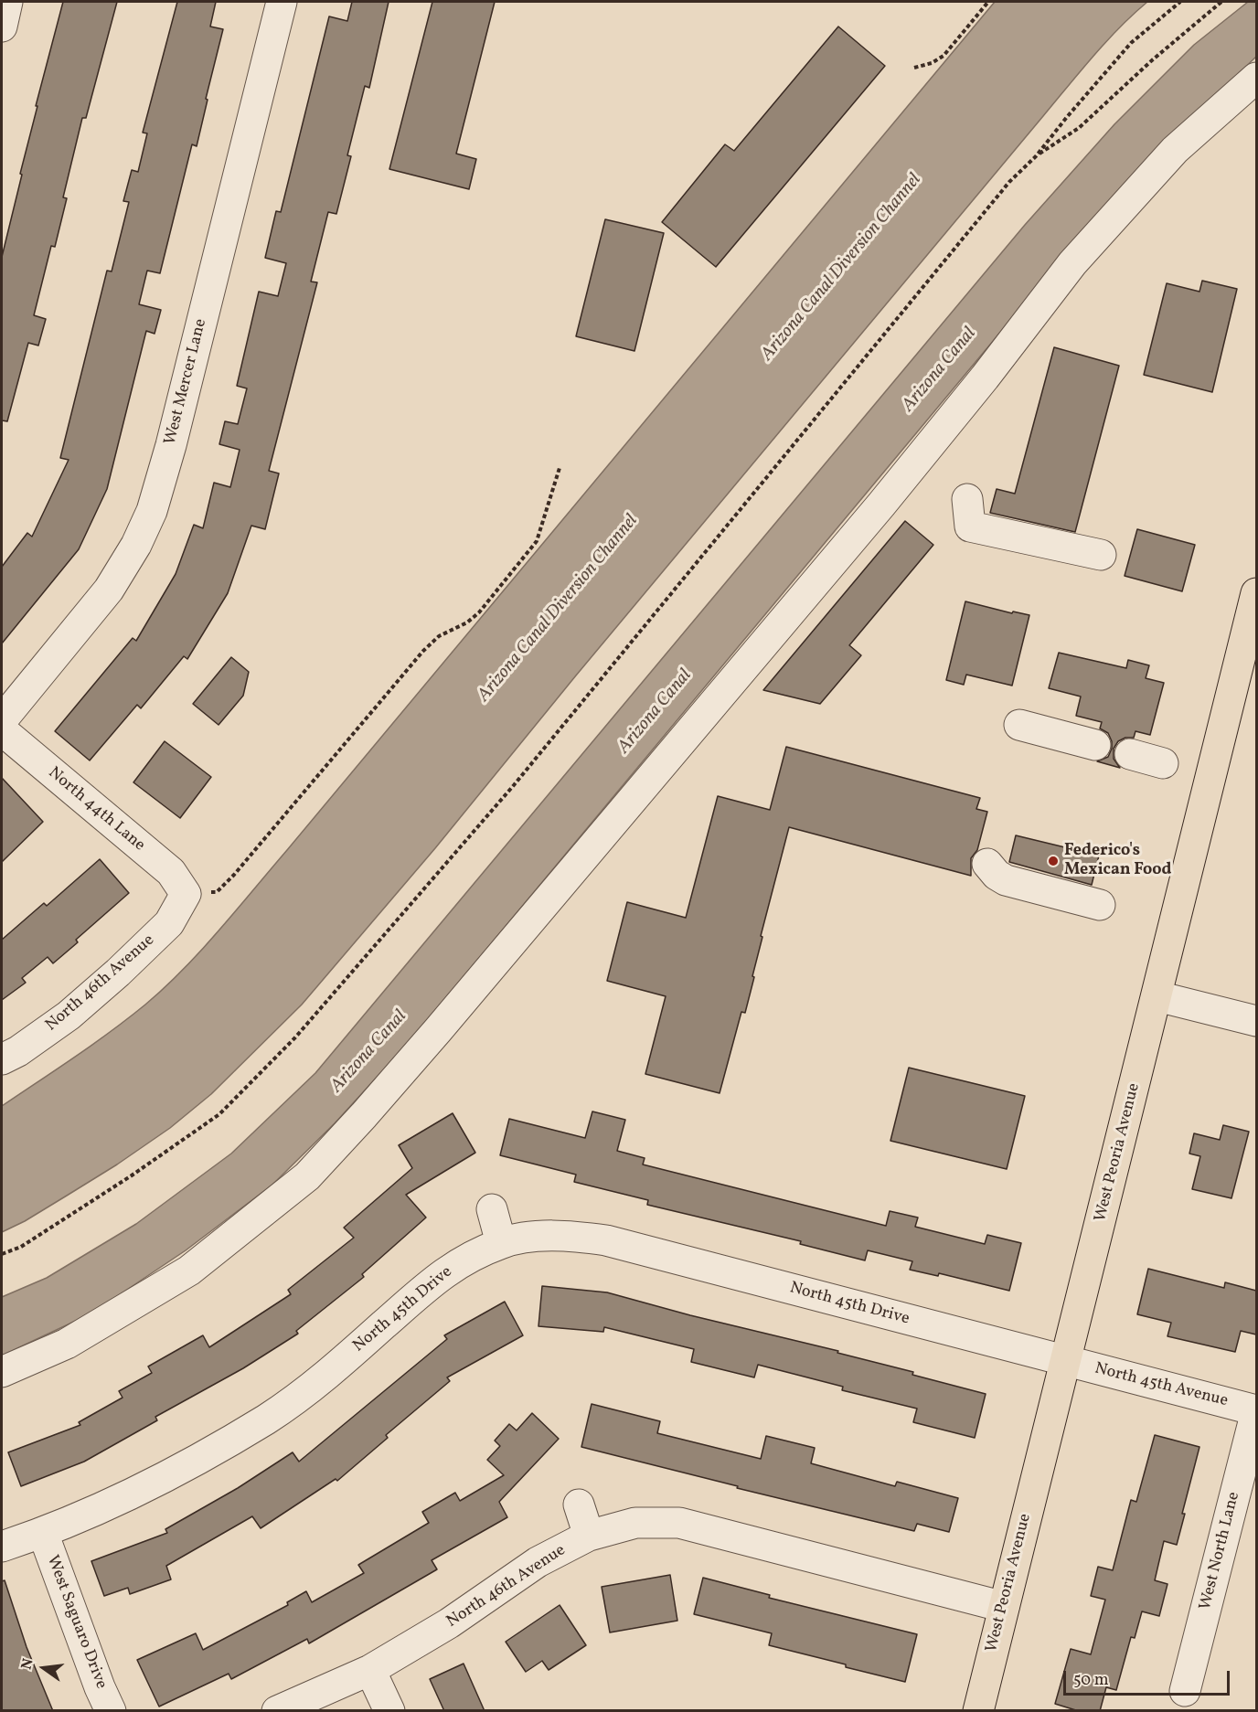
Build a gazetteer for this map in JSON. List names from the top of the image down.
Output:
{
  "streets": {
    "main road": ["West Peoria Avenue"],
    "street": [
      "West Mercer Lane",
      "North 44th Lane",
      "North 46th Avenue",
      "North 45th Drive",
      "North 45th Avenue",
      "West North Lane",
      "West Saguaro Drive"
    ]
  },
  "crossings": [
    ["North 44th Lane", "North 46th Avenue"],
    ["North 46th Avenue", "West Peoria Avenue"],
    ["West Peoria Avenue", "North 45th Drive"],
    ["West Peoria Avenue", "North 45th Avenue"],
    ["North 45th Drive", "North 45th Avenue"],
    ["North 45th Drive", "West Saguaro Drive"],
    ["North 45th Avenue", "West North Lane"]
  ],
  "water": ["Arizona Canal Diversion Channel", "Arizona Canal"],
  "places": ["Federico's Mexican Food"],
  "scale_bar": "50 m",
  "north": "left"
}
